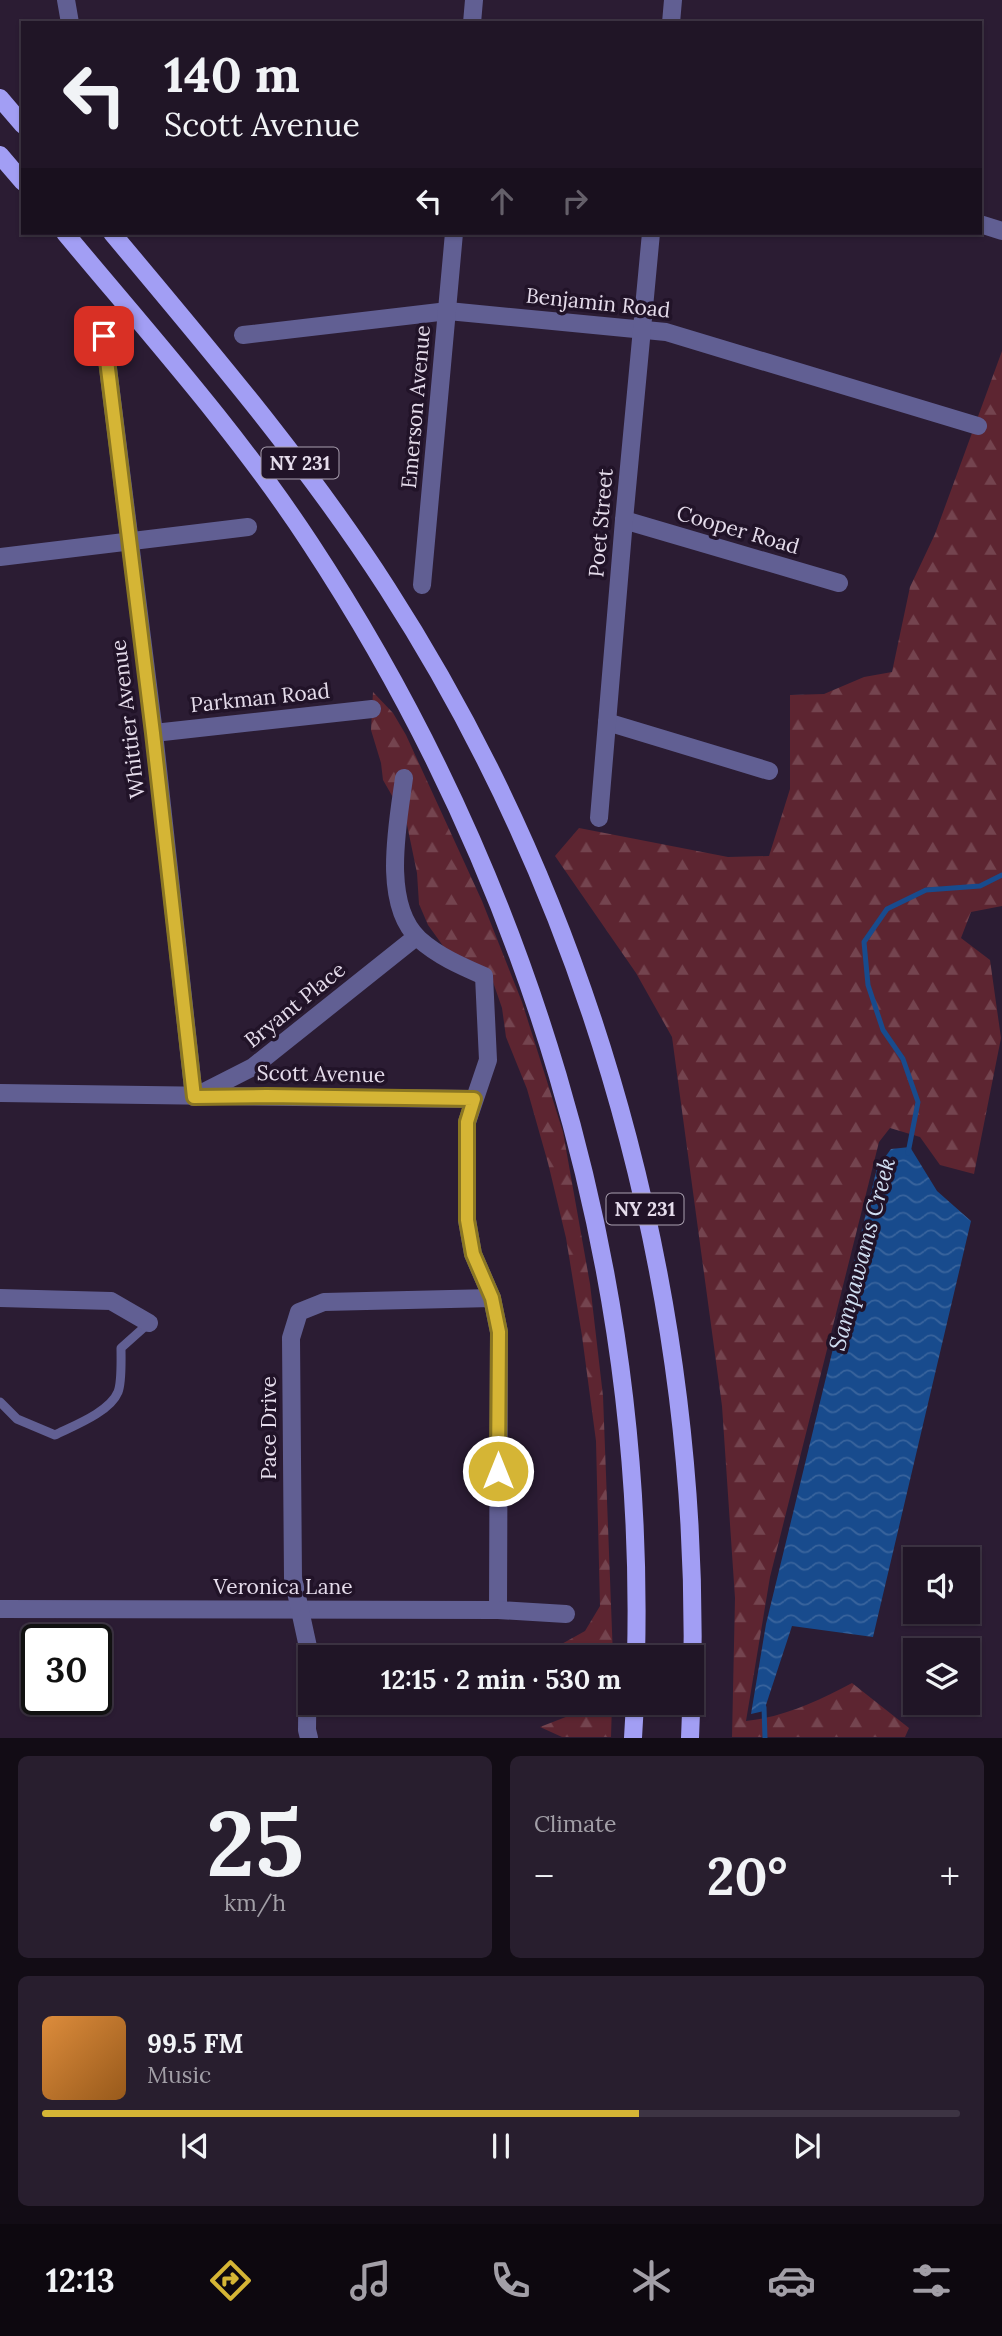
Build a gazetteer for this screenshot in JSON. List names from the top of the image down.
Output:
{
  "streets": {
    "main road": ["NY 231"],
    "street": [
      "Benjamin Road",
      "Emerson Avenue",
      "Poet Street",
      "Cooper Road",
      "Parkman Road",
      "Whittier Avenue",
      "Bryant Place",
      "Scott Avenue",
      "Pace Drive",
      "Veronica Lane"
    ]
  },
  "crossings": [
    ["Benjamin Road", "Emerson Avenue"],
    ["Benjamin Road", "Poet Street"],
    ["Poet Street", "Cooper Road"],
    ["Parkman Road", "Whittier Avenue"],
    ["Whittier Avenue", "Bryant Place"],
    ["Whittier Avenue", "Scott Avenue"],
    ["Bryant Place", "Scott Avenue"],
    ["Pace Drive", "Veronica Lane"]
  ],
  "water": ["Sampawams Creek"],
  "page": {
    "turn": ["140 m", "Scott Avenue"],
    "limit": "30",
    "trip": "12:15 · 2 min · 530 m",
    "tile": [
      ["25", "km/h"],
      "Climate"
    ],
    "heat": ["−", "20°", "+"],
    "song": ["99.5 FM", "Music"],
    "tabs": "12:13"
  }
}
